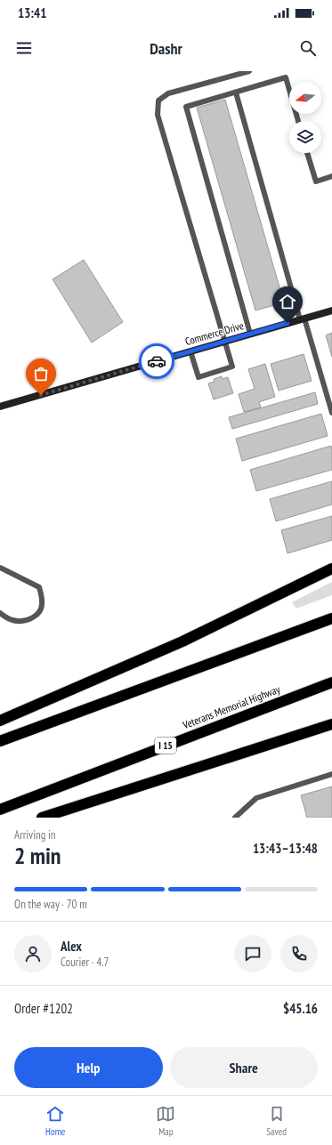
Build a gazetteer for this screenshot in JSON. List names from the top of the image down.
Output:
{
  "streets": {
    "highway": ["Veterans Memorial Highway", "I 15"],
    "street": ["Commerce Drive"]
  },
  "north": "left",
  "page": {
    "status": "13:41",
    "header": "Dashr",
    "heading": ["2 min", "Arriving in", "13:43–13:48"],
    "panel": [
      "Alex",
      "Courier · 4.7",
      "Order #1202",
      "$45.16"
    ],
    "bar": "On the way · 70 m",
    "buttons": ["Help", "Share"],
    "tabs": ["Home", "Map", "Saved"]
  }
}
